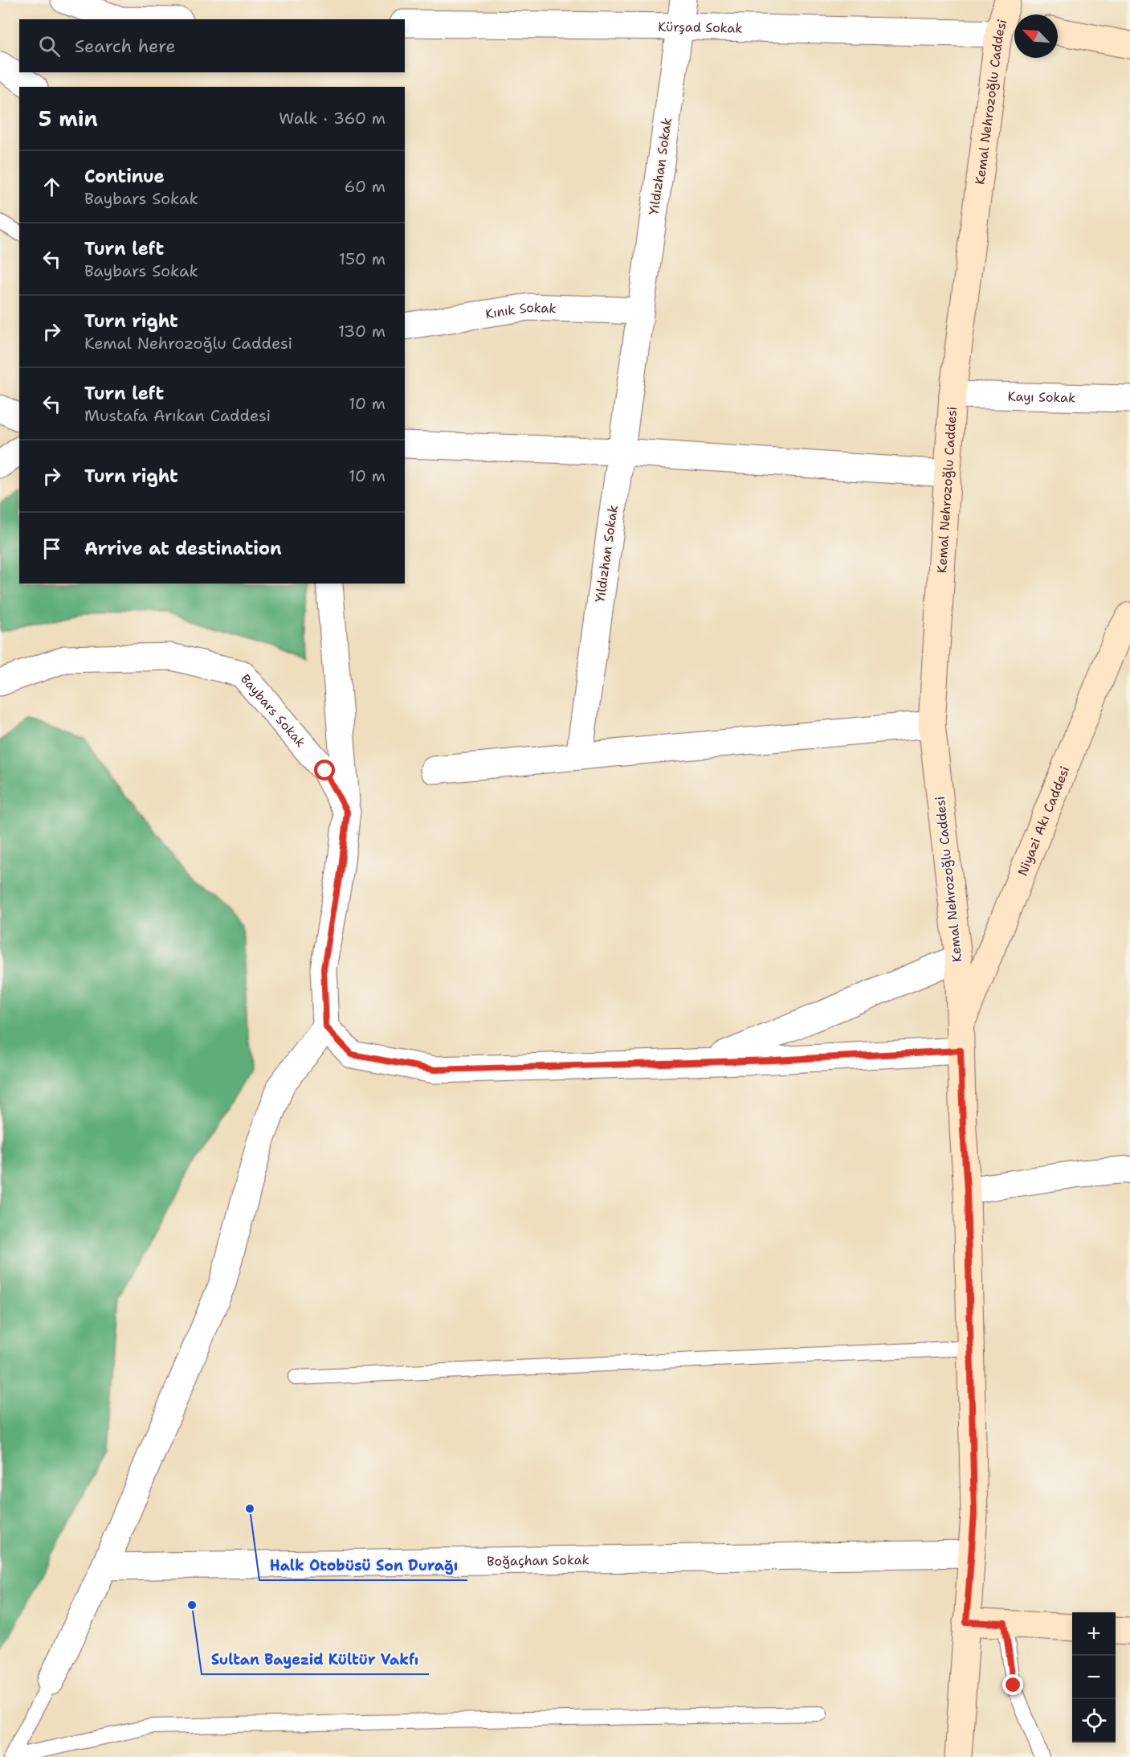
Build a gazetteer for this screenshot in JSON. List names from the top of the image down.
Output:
{
  "streets": {
    "street": [
      "Kürşad Sokak",
      "Kemal Nehrozoğlu Caddesi",
      "Yıldızhan Sokak",
      "Kınık Sokak",
      "Kayı Sokak",
      "Baybars Sokak",
      "Niyazi Akı Caddesi",
      "Boğaçhan Sokak"
    ]
  },
  "crossings": [
    ["Kürşad Sokak", "Kemal Nehrozoğlu Caddesi"],
    ["Kürşad Sokak", "Yıldızhan Sokak"],
    ["Kemal Nehrozoğlu Caddesi", "Kayı Sokak"],
    ["Kemal Nehrozoğlu Caddesi", "Niyazi Akı Caddesi"],
    ["Kemal Nehrozoğlu Caddesi", "Boğaçhan Sokak"],
    ["Yıldızhan Sokak", "Kınık Sokak"]
  ],
  "places": ["Halk Otobüsü Son Durağı", "Sultan Bayezid Kültür Vakfı"],
  "north": "top left",
  "page": {
    "search": "Search here",
    "heading": ["5 min", "Walk · 360 m"],
    "list": [
      ["Continue", "Baybars Sokak", "60 m"],
      ["Turn left", "Baybars Sokak", "150 m"],
      ["Turn right", "Kemal Nehrozoğlu Caddesi", "130 m"],
      ["Turn left", "Mustafa Arıkan Caddesi", "10 m"],
      ["Turn right", "10 m"],
      "Arrive at destination"
    ],
    "map_buttons": ["+", "−"]
  }
}
